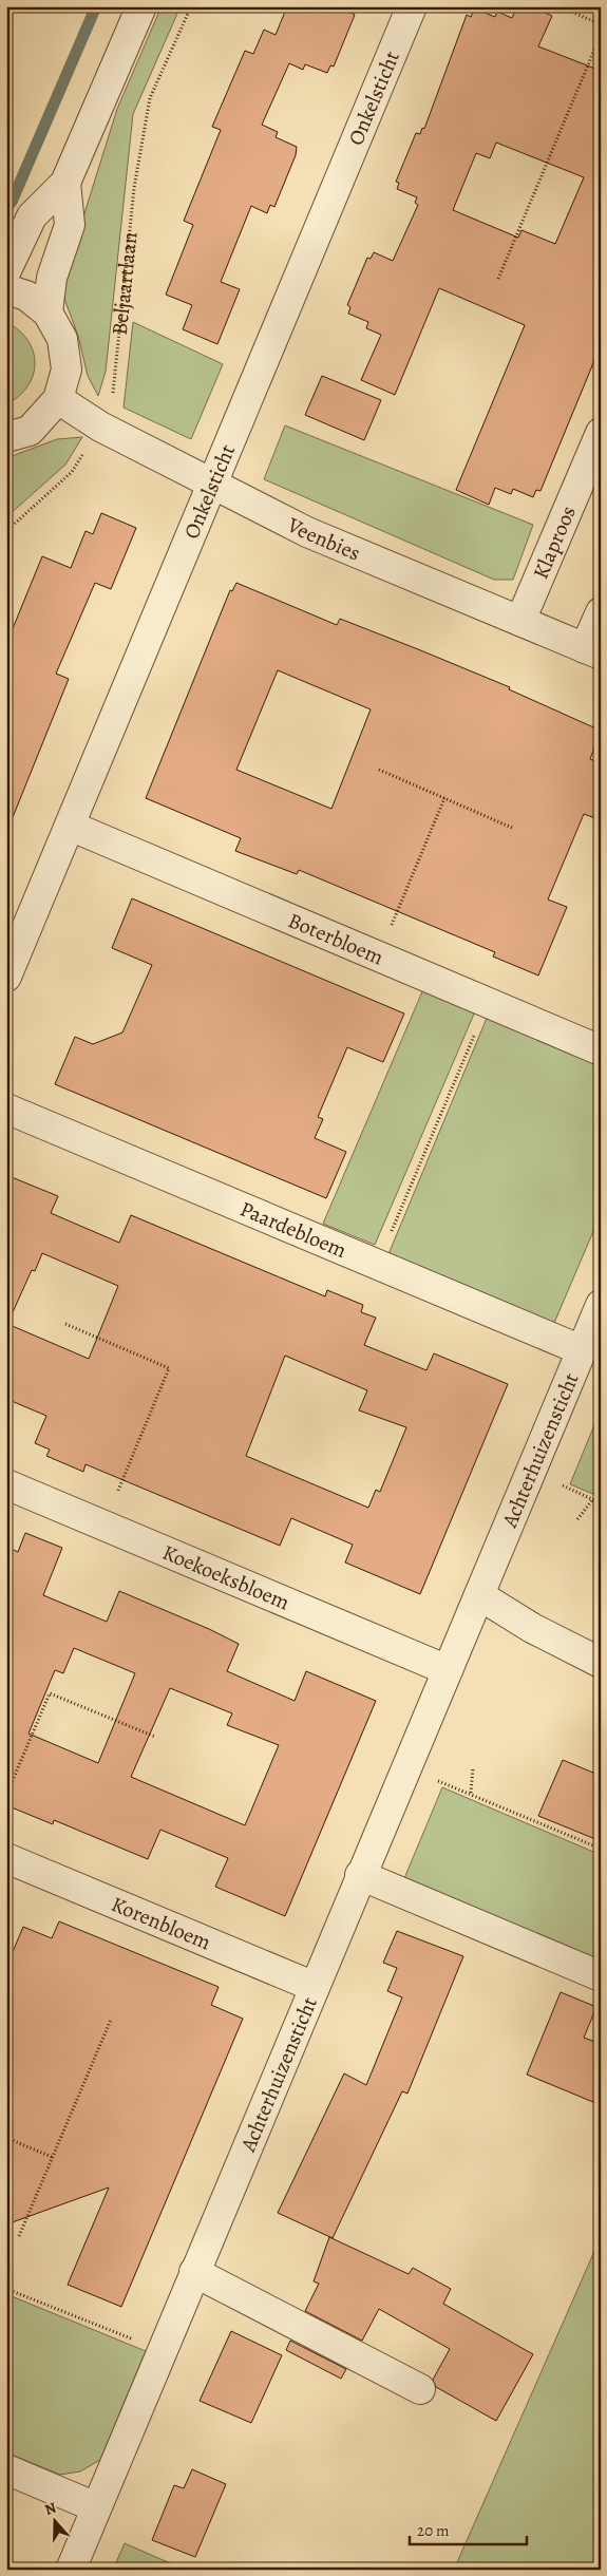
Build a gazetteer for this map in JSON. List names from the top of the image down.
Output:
{
  "streets": {
    "street": [
      "Onkelsticht",
      "Veenbies",
      "Klaproos",
      "Boterbloem",
      "Paardebloem",
      "Achterhuizensticht",
      "Koekoeksbloem",
      "Korenbloem"
    ],
    "path": ["Beljaartlaan"]
  },
  "crossings": [
    ["Onkelsticht", "Veenbies"],
    ["Onkelsticht", "Boterbloem"],
    ["Beljaartlaan", "Veenbies"],
    ["Veenbies", "Klaproos"],
    ["Paardebloem", "Achterhuizensticht"],
    ["Achterhuizensticht", "Koekoeksbloem"],
    ["Achterhuizensticht", "Korenbloem"]
  ],
  "scale_bar": "20 m",
  "north": "top"
}
